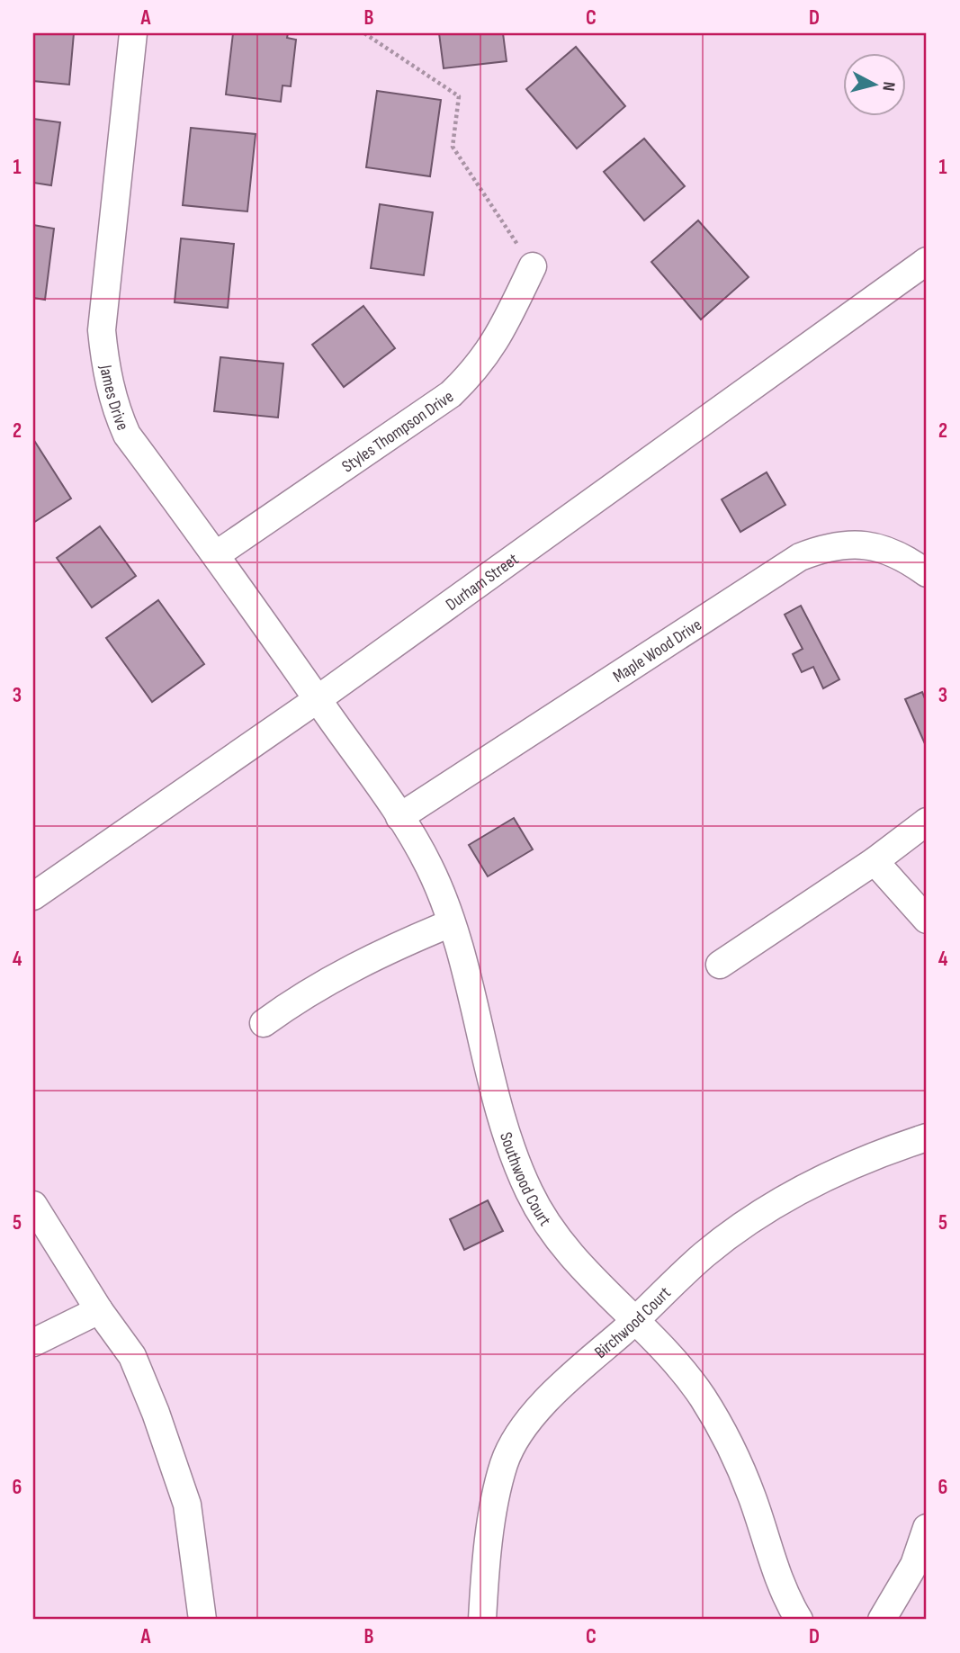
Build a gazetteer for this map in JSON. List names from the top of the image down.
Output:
{
  "streets": {
    "street": [
      "James Drive",
      "Styles Thompson Drive",
      "Durham Street",
      "Maple Wood Drive",
      "Southwood Court",
      "Birchwood Court"
    ]
  },
  "crossings": [
    ["James Drive", "Styles Thompson Drive"],
    ["James Drive", "Durham Street"],
    ["James Drive", "Southwood Court"],
    ["Durham Street", "Southwood Court"],
    ["Maple Wood Drive", "Southwood Court"],
    ["Southwood Court", "Birchwood Court"]
  ],
  "north": "right",
  "grid": {
    "columns": [
      "A",
      "B",
      "C",
      "D"
    ],
    "rows": [
      "1",
      "2",
      "3",
      "4",
      "5",
      "6"
    ]
  }
}
